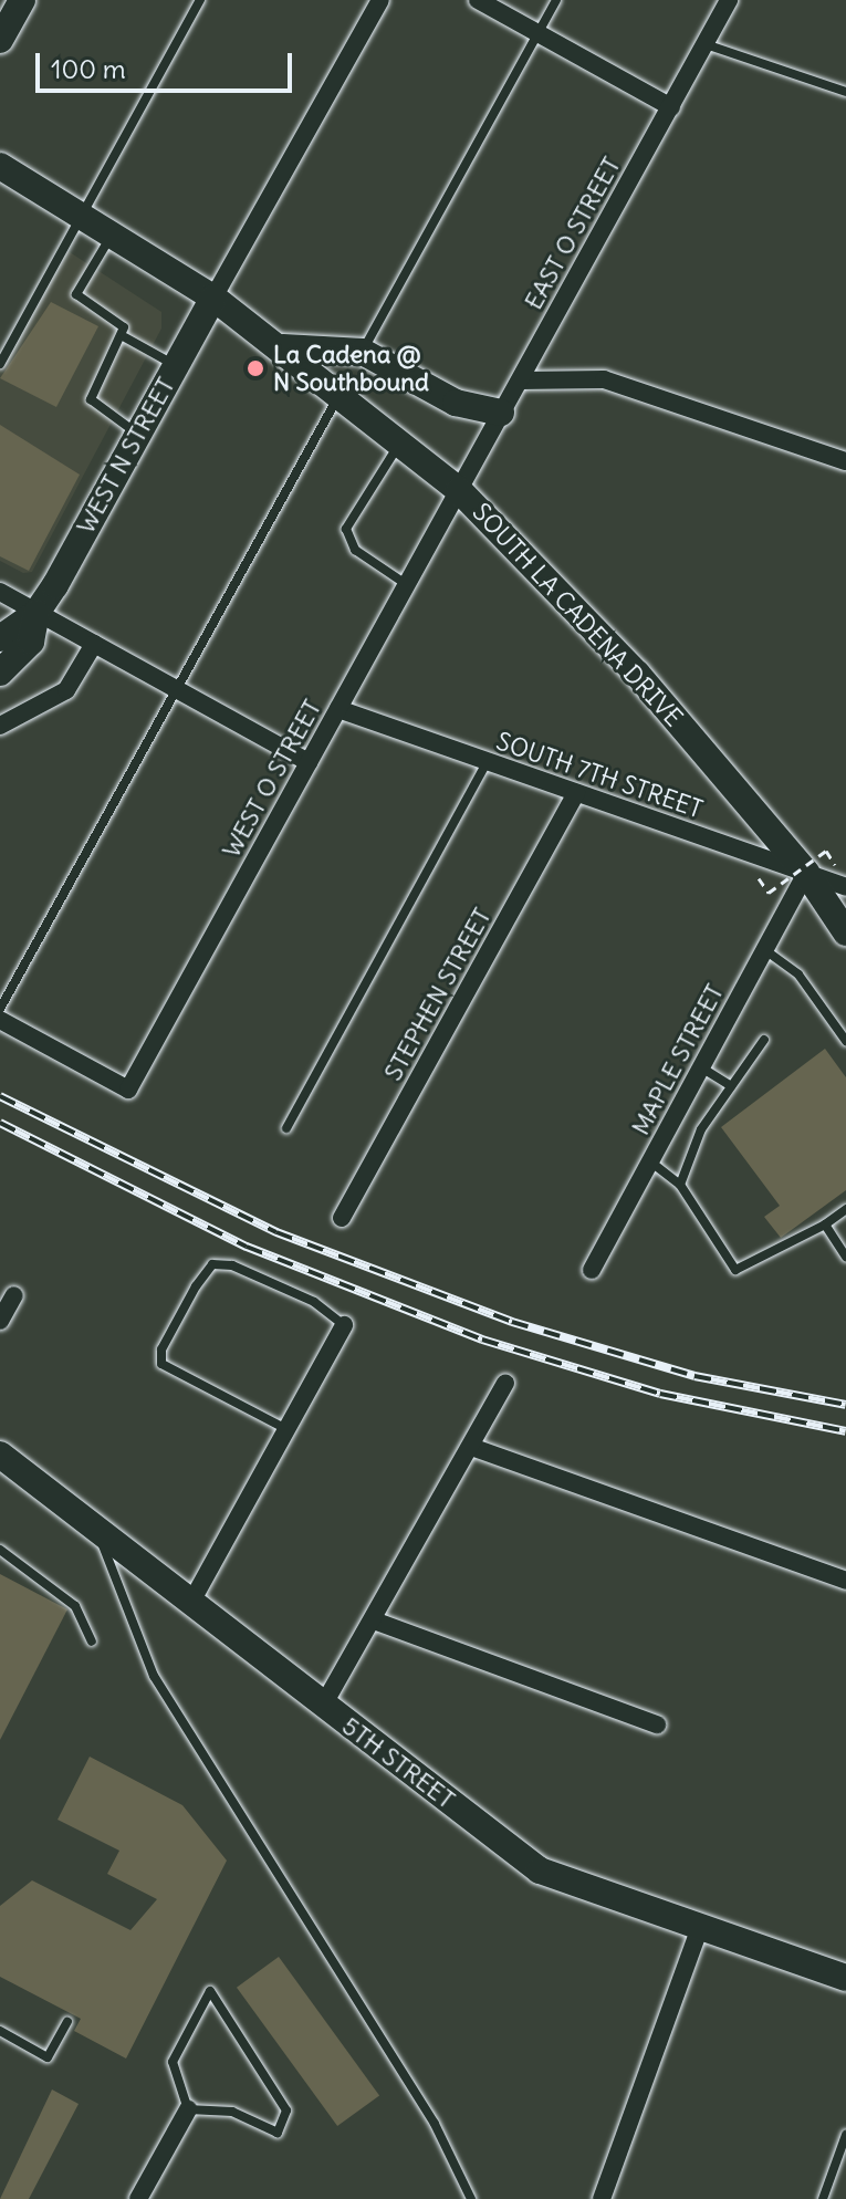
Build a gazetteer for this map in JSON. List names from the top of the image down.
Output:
{
  "streets": {
    "street": [
      "EAST O STREET",
      "WEST N STREET",
      "SOUTH LA CADENA DRIVE",
      "SOUTH 7TH STREET",
      "WEST O STREET",
      "STEPHEN STREET",
      "MAPLE STREET",
      "5TH STREET"
    ]
  },
  "crossings": [
    ["EAST O STREET", "SOUTH LA CADENA DRIVE"],
    ["EAST O STREET", "WEST O STREET"],
    ["WEST N STREET", "SOUTH LA CADENA DRIVE"],
    ["SOUTH LA CADENA DRIVE", "SOUTH 7TH STREET"],
    ["SOUTH LA CADENA DRIVE", "WEST O STREET"],
    ["SOUTH LA CADENA DRIVE", "MAPLE STREET"],
    ["SOUTH 7TH STREET", "WEST O STREET"],
    ["SOUTH 7TH STREET", "STEPHEN STREET"],
    ["SOUTH 7TH STREET", "MAPLE STREET"]
  ],
  "places": ["La Cadena @ N Southbound"],
  "scale_bar": "100 m"
}
